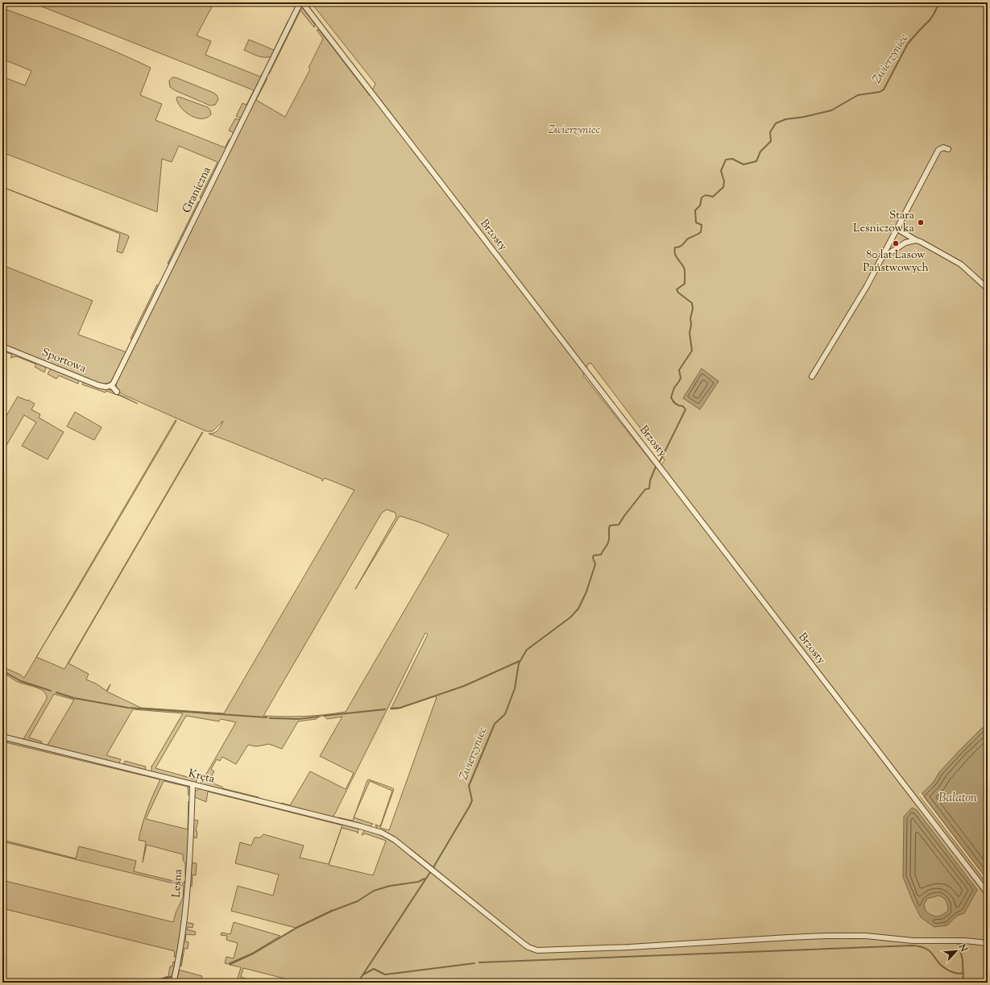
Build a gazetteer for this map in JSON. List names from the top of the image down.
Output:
{
  "streets": {
    "street": [
      "Graniczna",
      "Brzosty",
      "Sportowa",
      "Kręta",
      "Leśna"
    ]
  },
  "crossings": [
    ["Graniczna", "Brzosty"],
    ["Graniczna", "Sportowa"],
    ["Kręta", "Leśna"]
  ],
  "water": ["Zwierzyniec", "Balaton"],
  "parks": ["Zwierzyniec"],
  "places": ["Stara Leśniczówka", "80 lat Lasów Państwowych"],
  "north": "top right"
}
